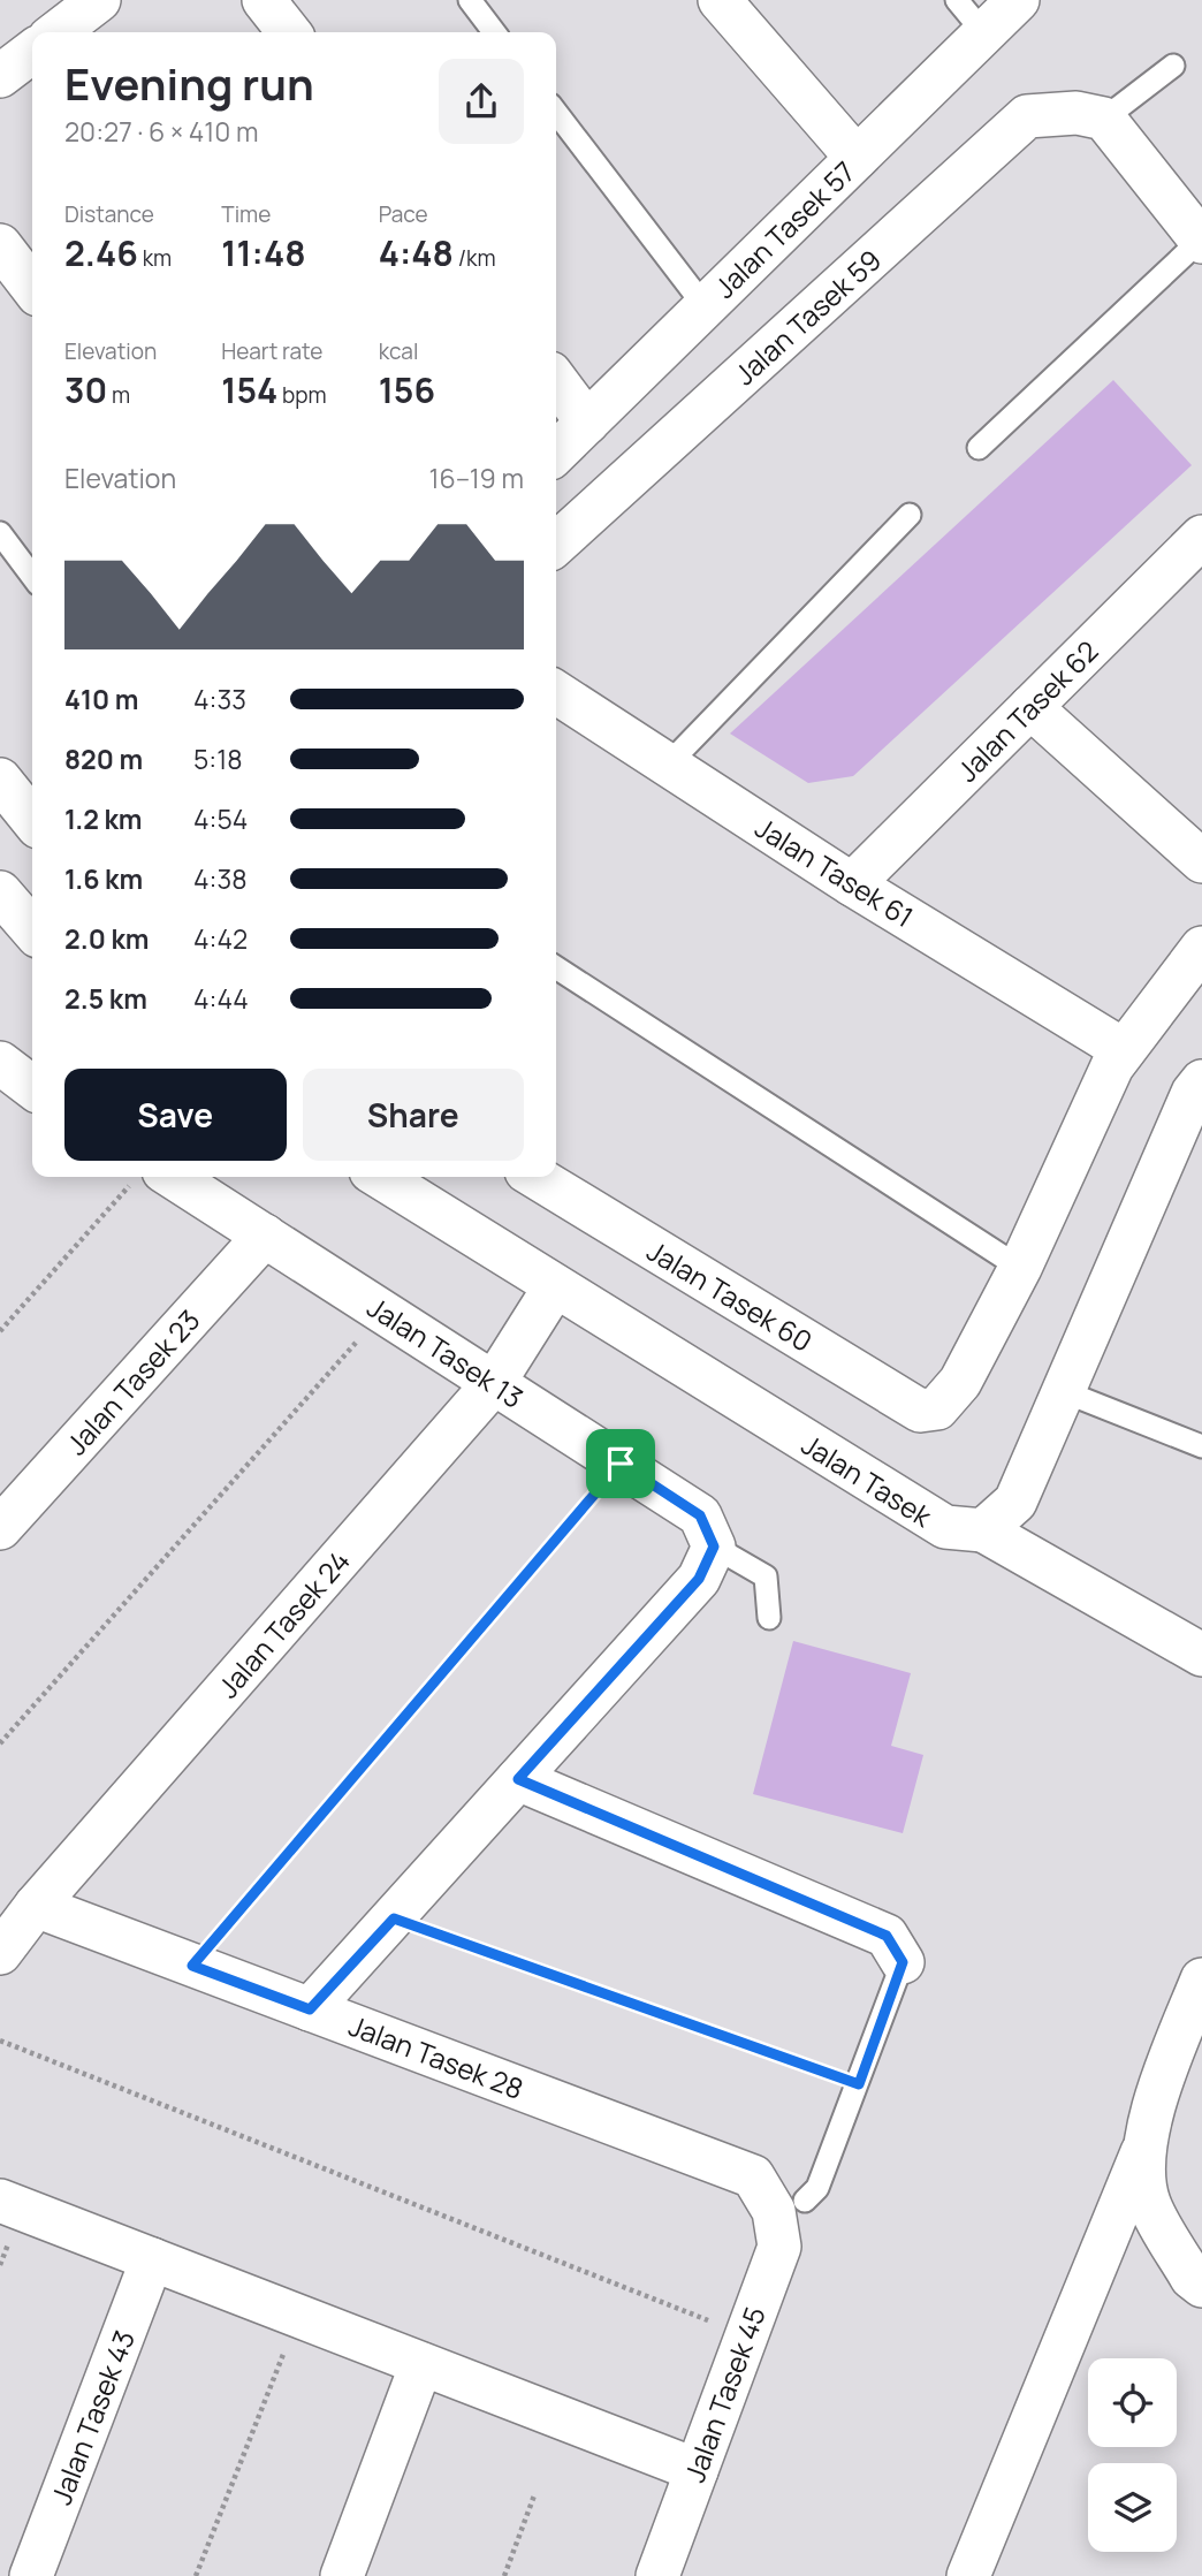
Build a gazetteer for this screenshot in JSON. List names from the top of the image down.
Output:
{
  "streets": {
    "street": [
      "Jalan Tasek 57",
      "Jalan Tasek 59",
      "Jalan Tasek 62",
      "Jalan Tasek 61",
      "Jalan Tasek 60",
      "Jalan Tasek 13",
      "Jalan Tasek 23",
      "Jalan Tasek",
      "Jalan Tasek 24",
      "Jalan Tasek 28",
      "Jalan Tasek 45",
      "Jalan Tasek 43"
    ]
  },
  "crossings": [
    ["Jalan Tasek 62", "Jalan Tasek 61"],
    ["Jalan Tasek 13", "Jalan Tasek 23"],
    ["Jalan Tasek 13", "Jalan Tasek 24"],
    ["Jalan Tasek", "Jalan Tasek 24"],
    ["Jalan Tasek 24", "Jalan Tasek 28"],
    ["Jalan Tasek 28", "Jalan Tasek 45"]
  ],
  "page": {
    "heading": ["Evening run", "20:27 · 6 × 410 m"],
    "stats": [
      ["Distance", "2.46 km"],
      ["Time", "11:48"],
      ["Pace", "4:48 /km"],
      ["Elevation", "30 m"],
      ["Heart rate", "154 bpm"],
      ["kcal", "156"]
    ],
    "chart": ["Elevation", "16–19 m"],
    "list": [
      {
        "name": "410 m",
        "note": "4:33"
      },
      {
        "name": "820 m",
        "note": "5:18"
      },
      {
        "name": "1.2 km",
        "note": "4:54"
      },
      {
        "name": "1.6 km",
        "note": "4:38"
      },
      {
        "name": "2.0 km",
        "note": "4:42"
      },
      {
        "name": "2.5 km",
        "note": "4:44"
      }
    ],
    "buttons": ["Save", "Share"]
  }
}
